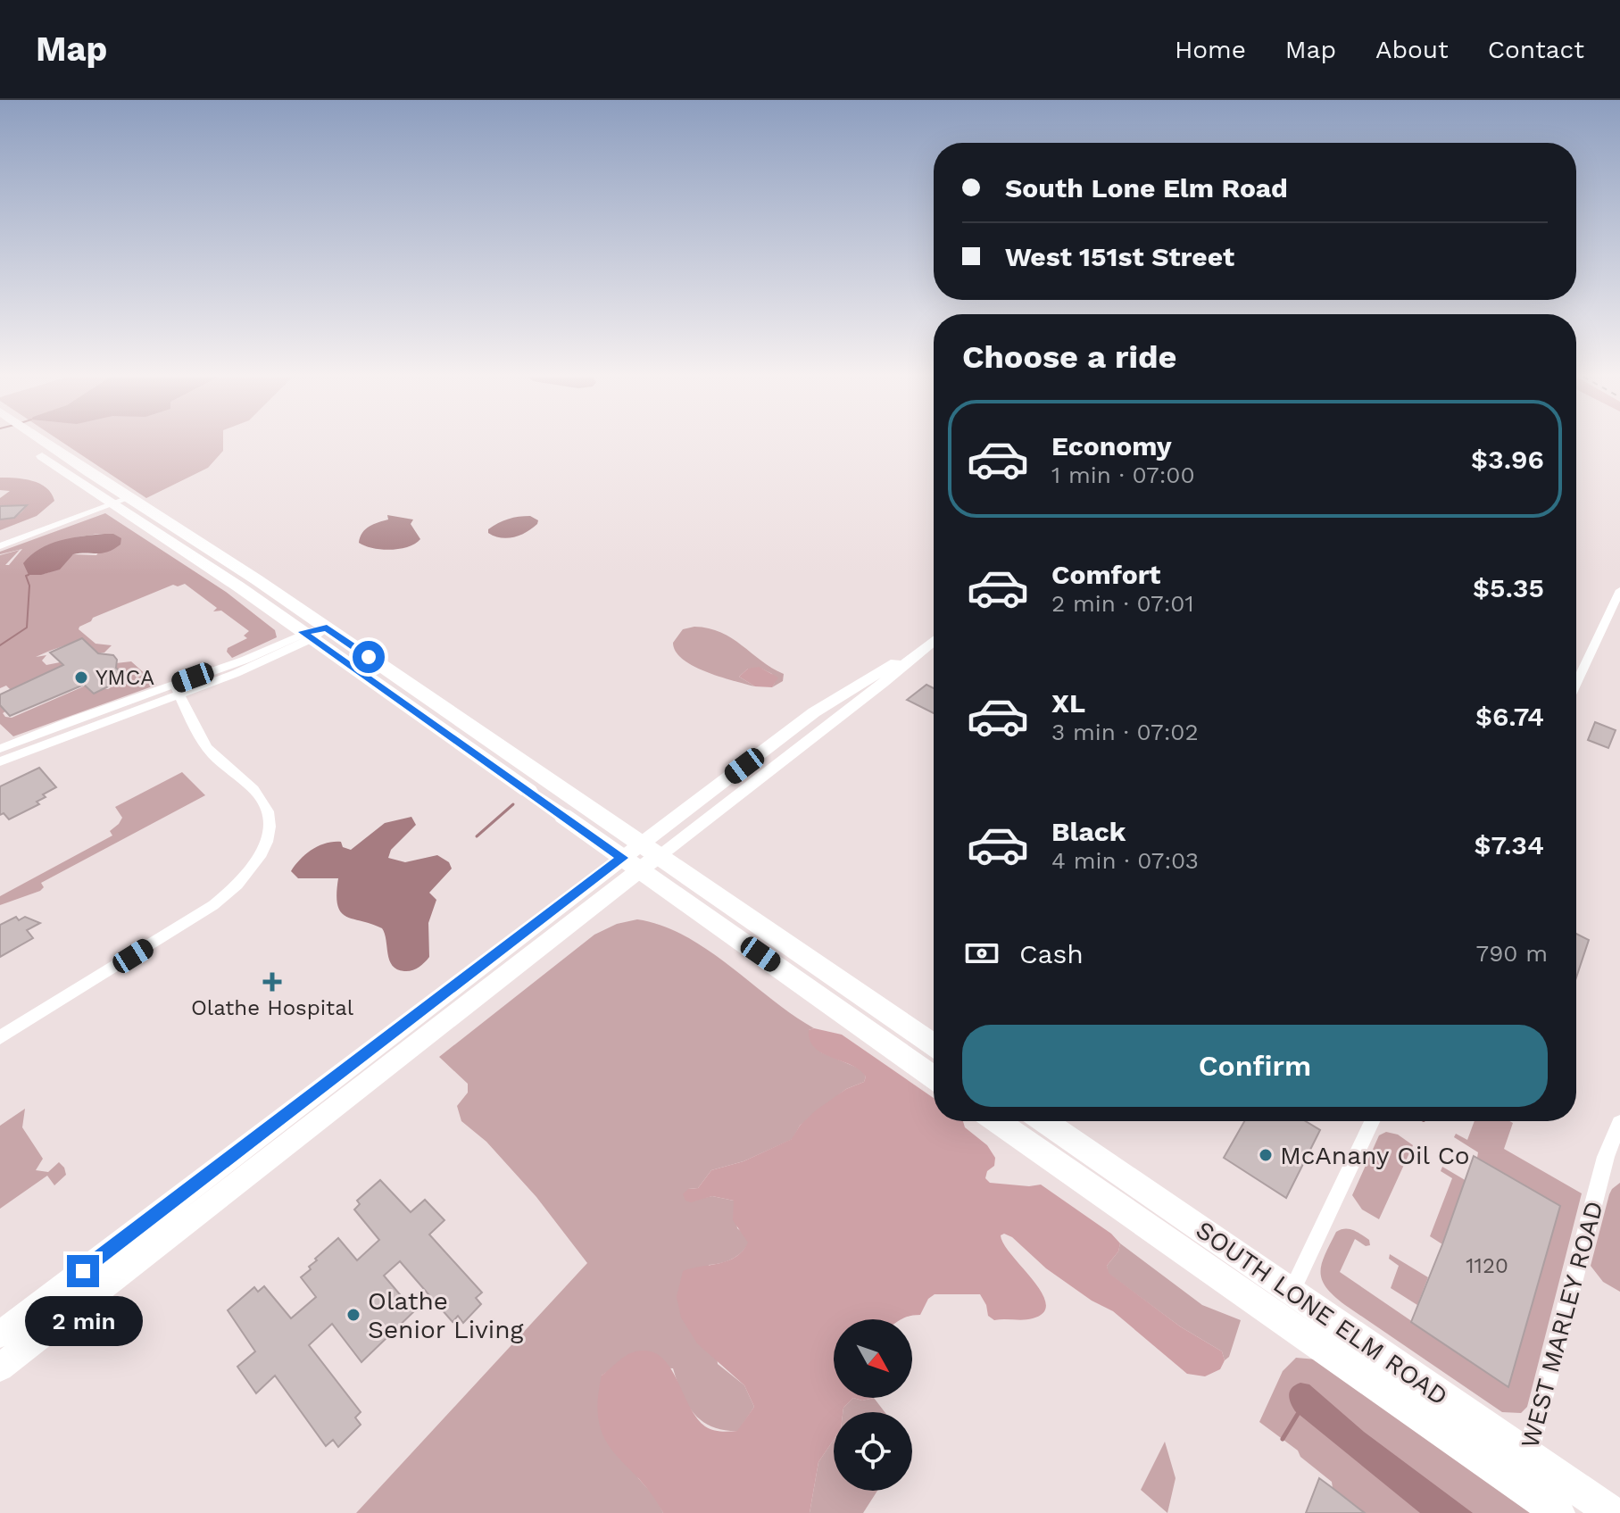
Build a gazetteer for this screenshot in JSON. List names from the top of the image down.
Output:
{
  "streets": {
    "main road": ["SOUTH LONE ELM ROAD"],
    "street": ["WEST MARLEY ROAD"]
  },
  "crossings": [
    ["SOUTH LONE ELM ROAD", "WEST MARLEY ROAD"]
  ],
  "places": {
    "other": ["YMCA", "McAnany Oil Co", "Olathe Senior Living"],
    "health": ["Olathe Hospital"]
  },
  "house_numbers": ["1120"],
  "north": "bottom right",
  "page": {
    "header": "Map",
    "nav": [
      "Home",
      "Map",
      "About",
      "Contact"
    ],
    "banner": ["South Lone Elm Road", "West 151st Street"],
    "heading": "Choose a ride",
    "list": [
      {
        "name": "Economy",
        "note": "1 min · 07:00",
        "value": "$3.96"
      },
      {
        "name": "Comfort",
        "note": "2 min · 07:01",
        "value": "$5.35"
      },
      {
        "name": "XL",
        "note": "3 min · 07:02",
        "value": "$6.74"
      },
      {
        "name": "Black",
        "note": "4 min · 07:03",
        "value": "$7.34"
      }
    ],
    "pay": ["Cash", "790 m"],
    "buttons": "Confirm",
    "bubble": "2 min"
  }
}
